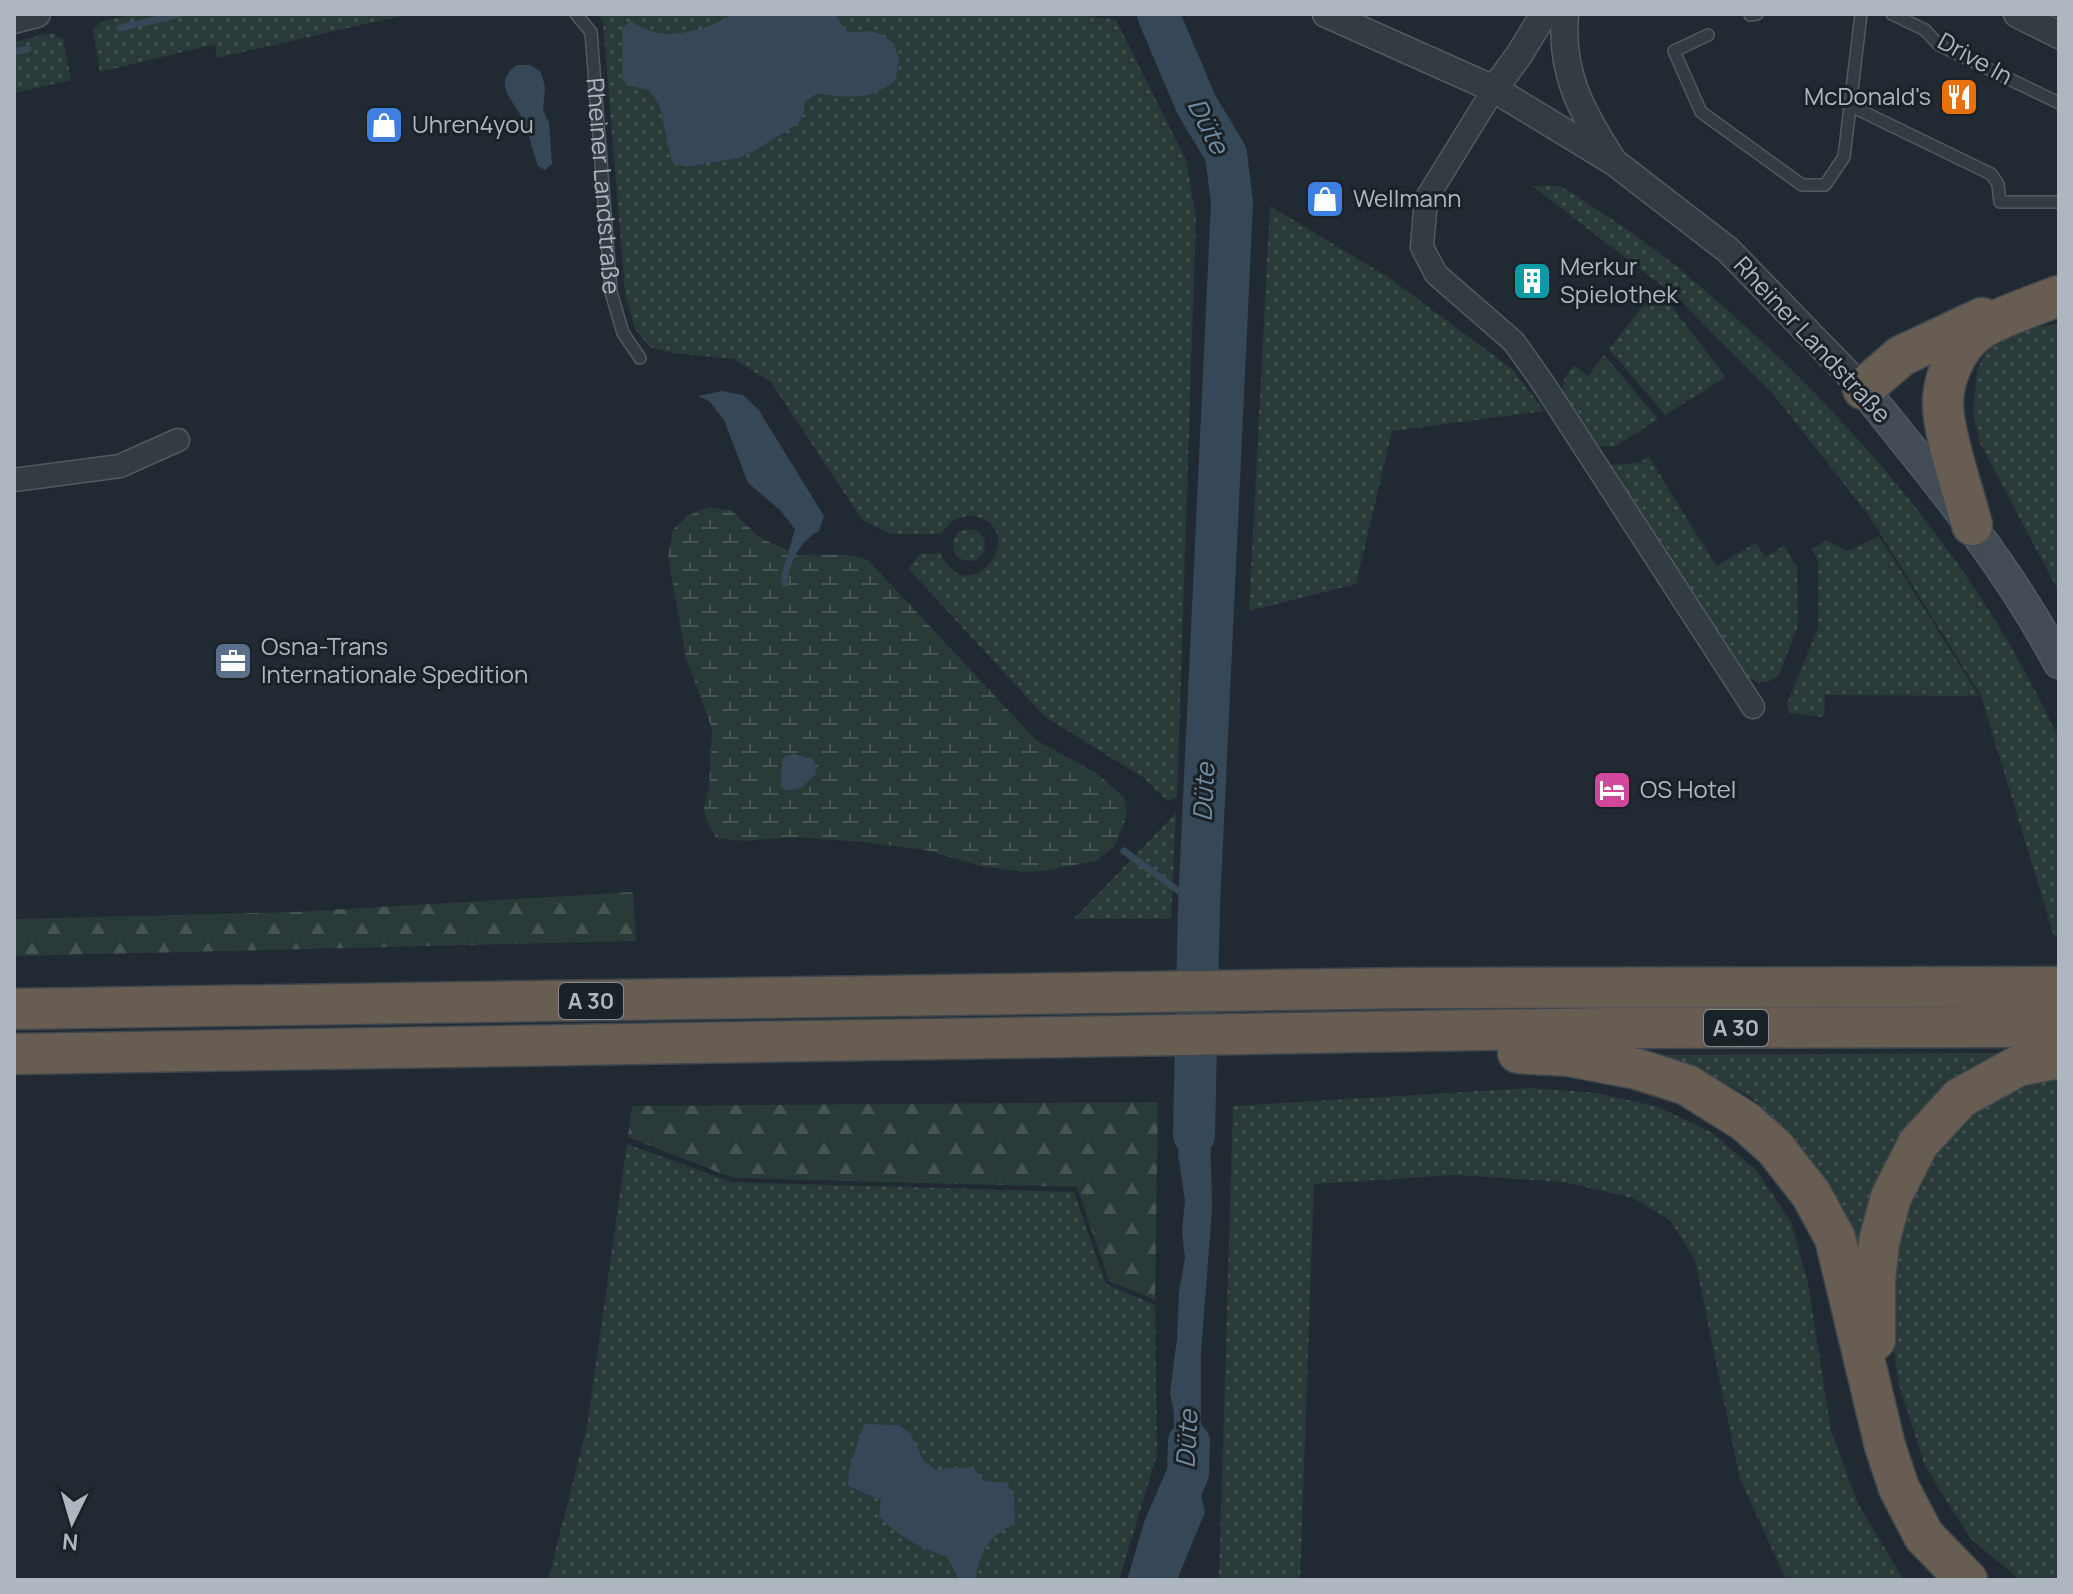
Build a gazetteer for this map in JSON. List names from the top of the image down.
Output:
{
  "streets": {
    "highway": ["A 30"],
    "main road": ["Rheiner Landstraße"],
    "lane": ["Drive In"]
  },
  "water": ["Düte"],
  "places": {
    "restaurant": ["McDonald's"],
    "shop": ["Uhren4you", "Wellmann"],
    "building": ["Merkur Spielothek"],
    "office": ["Osna-Trans Internationale Spedition"],
    "hotel": ["OS Hotel"]
  },
  "north": "bottom"
}
